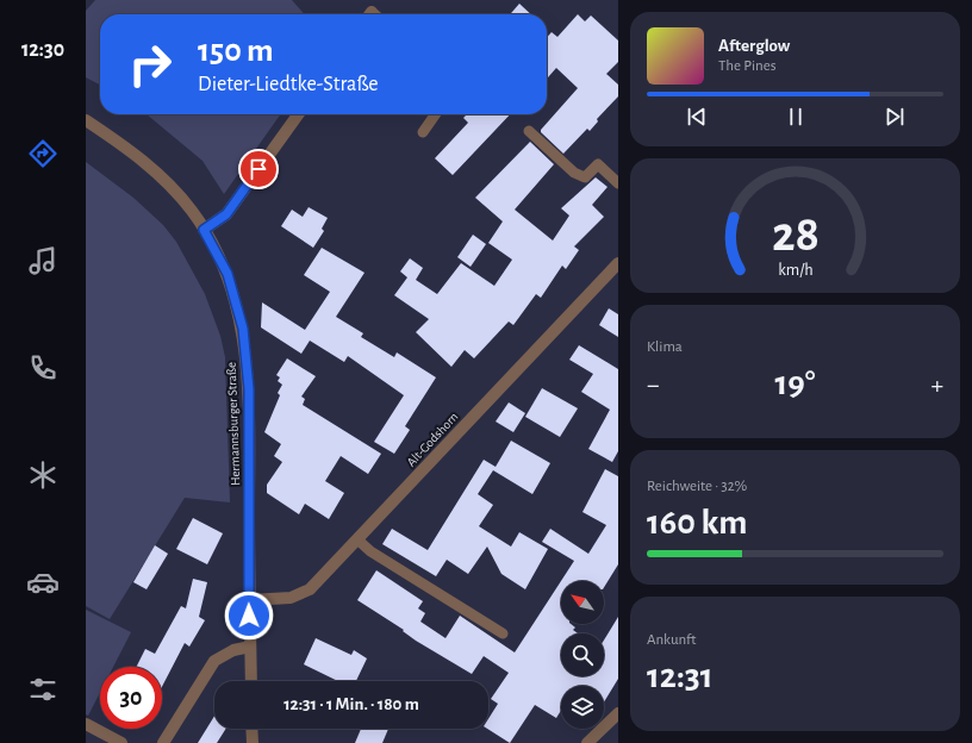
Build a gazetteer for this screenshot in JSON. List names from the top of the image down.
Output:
{
  "streets": {
    "street": ["Hermannsburger Straße", "Alt-Godshorn"]
  },
  "crossings": [
    ["Hermannsburger Straße", "Alt-Godshorn"]
  ],
  "north": "top left",
  "page": {
    "tabs": "12:30",
    "turn": ["150 m", "Dieter-Liedtke-Straße"],
    "song": ["Afterglow", "The Pines"],
    "tile": [
      "Klima",
      ["Reichweite · 32%", "160 km"],
      ["Ankunft", "12:31"]
    ],
    "heat": ["−", "19°", "+"],
    "limit": "30",
    "trip": "12:31 · 1 Min. · 180 m",
    "gauge": ["28", "km/h"]
  }
}
